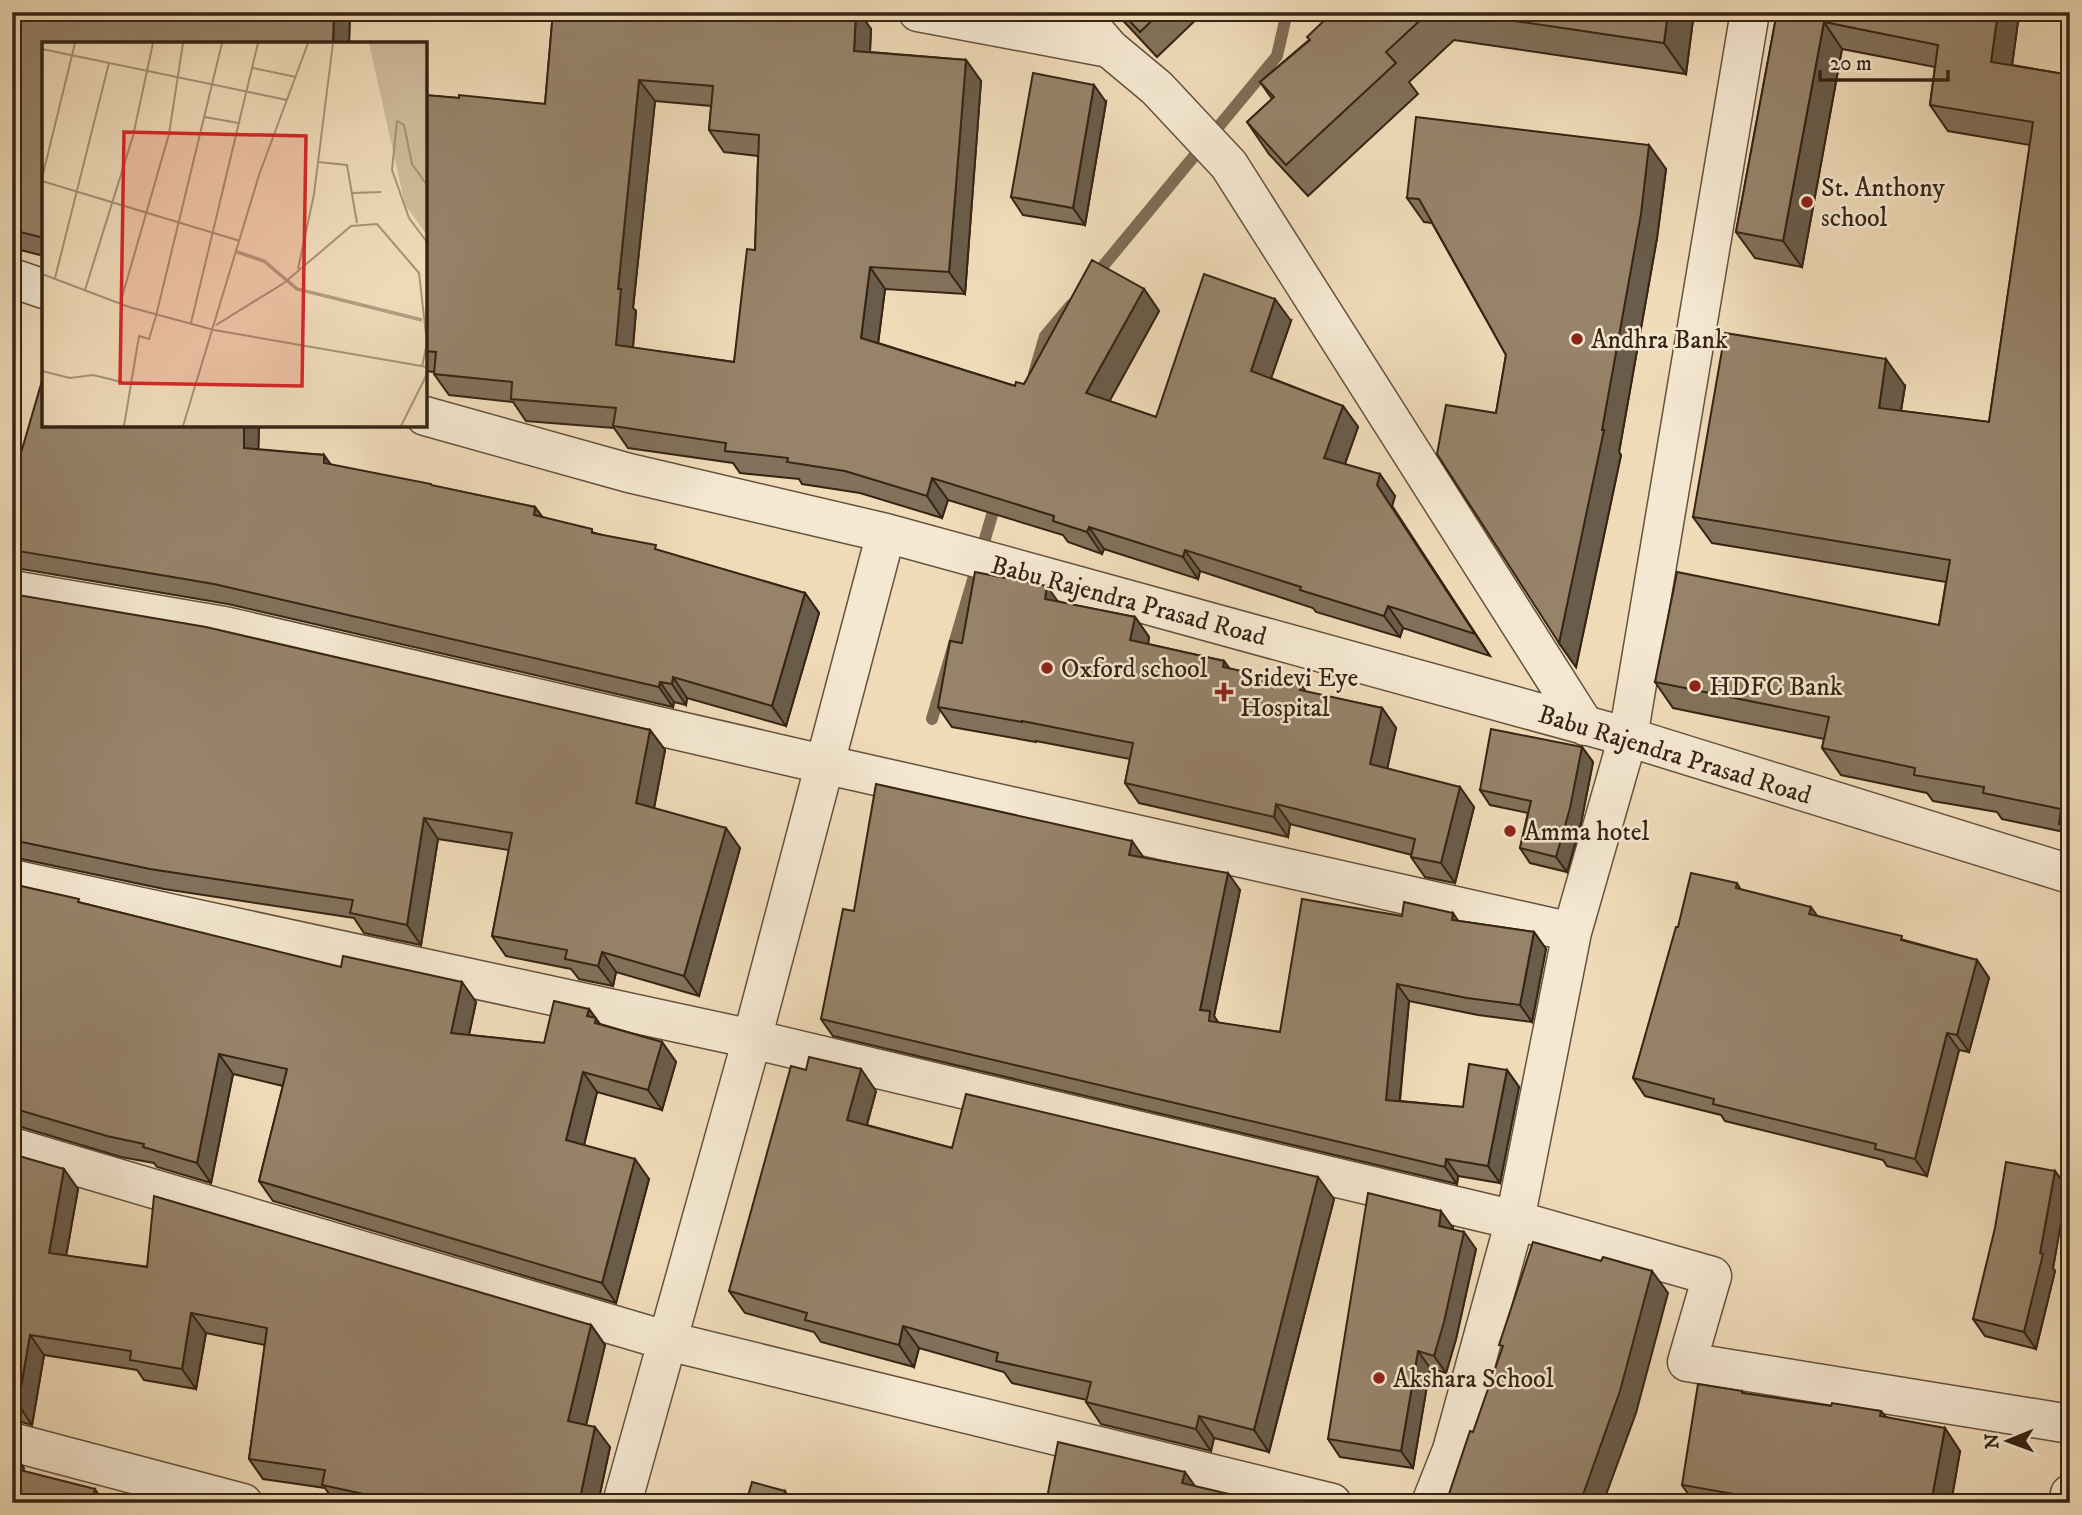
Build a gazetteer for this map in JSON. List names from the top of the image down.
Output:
{
  "streets": {
    "street": ["Babu Rajendra Prasad Road"]
  },
  "places": {
    "other": [
      "St. Anthony school",
      "Andhra Bank",
      "Oxford school",
      "HDFC Bank",
      "Amma hotel",
      "Akshara School"
    ],
    "health": ["Sridevi Eye Hospital"]
  },
  "scale_bar": "20 m",
  "north": "left"
}
